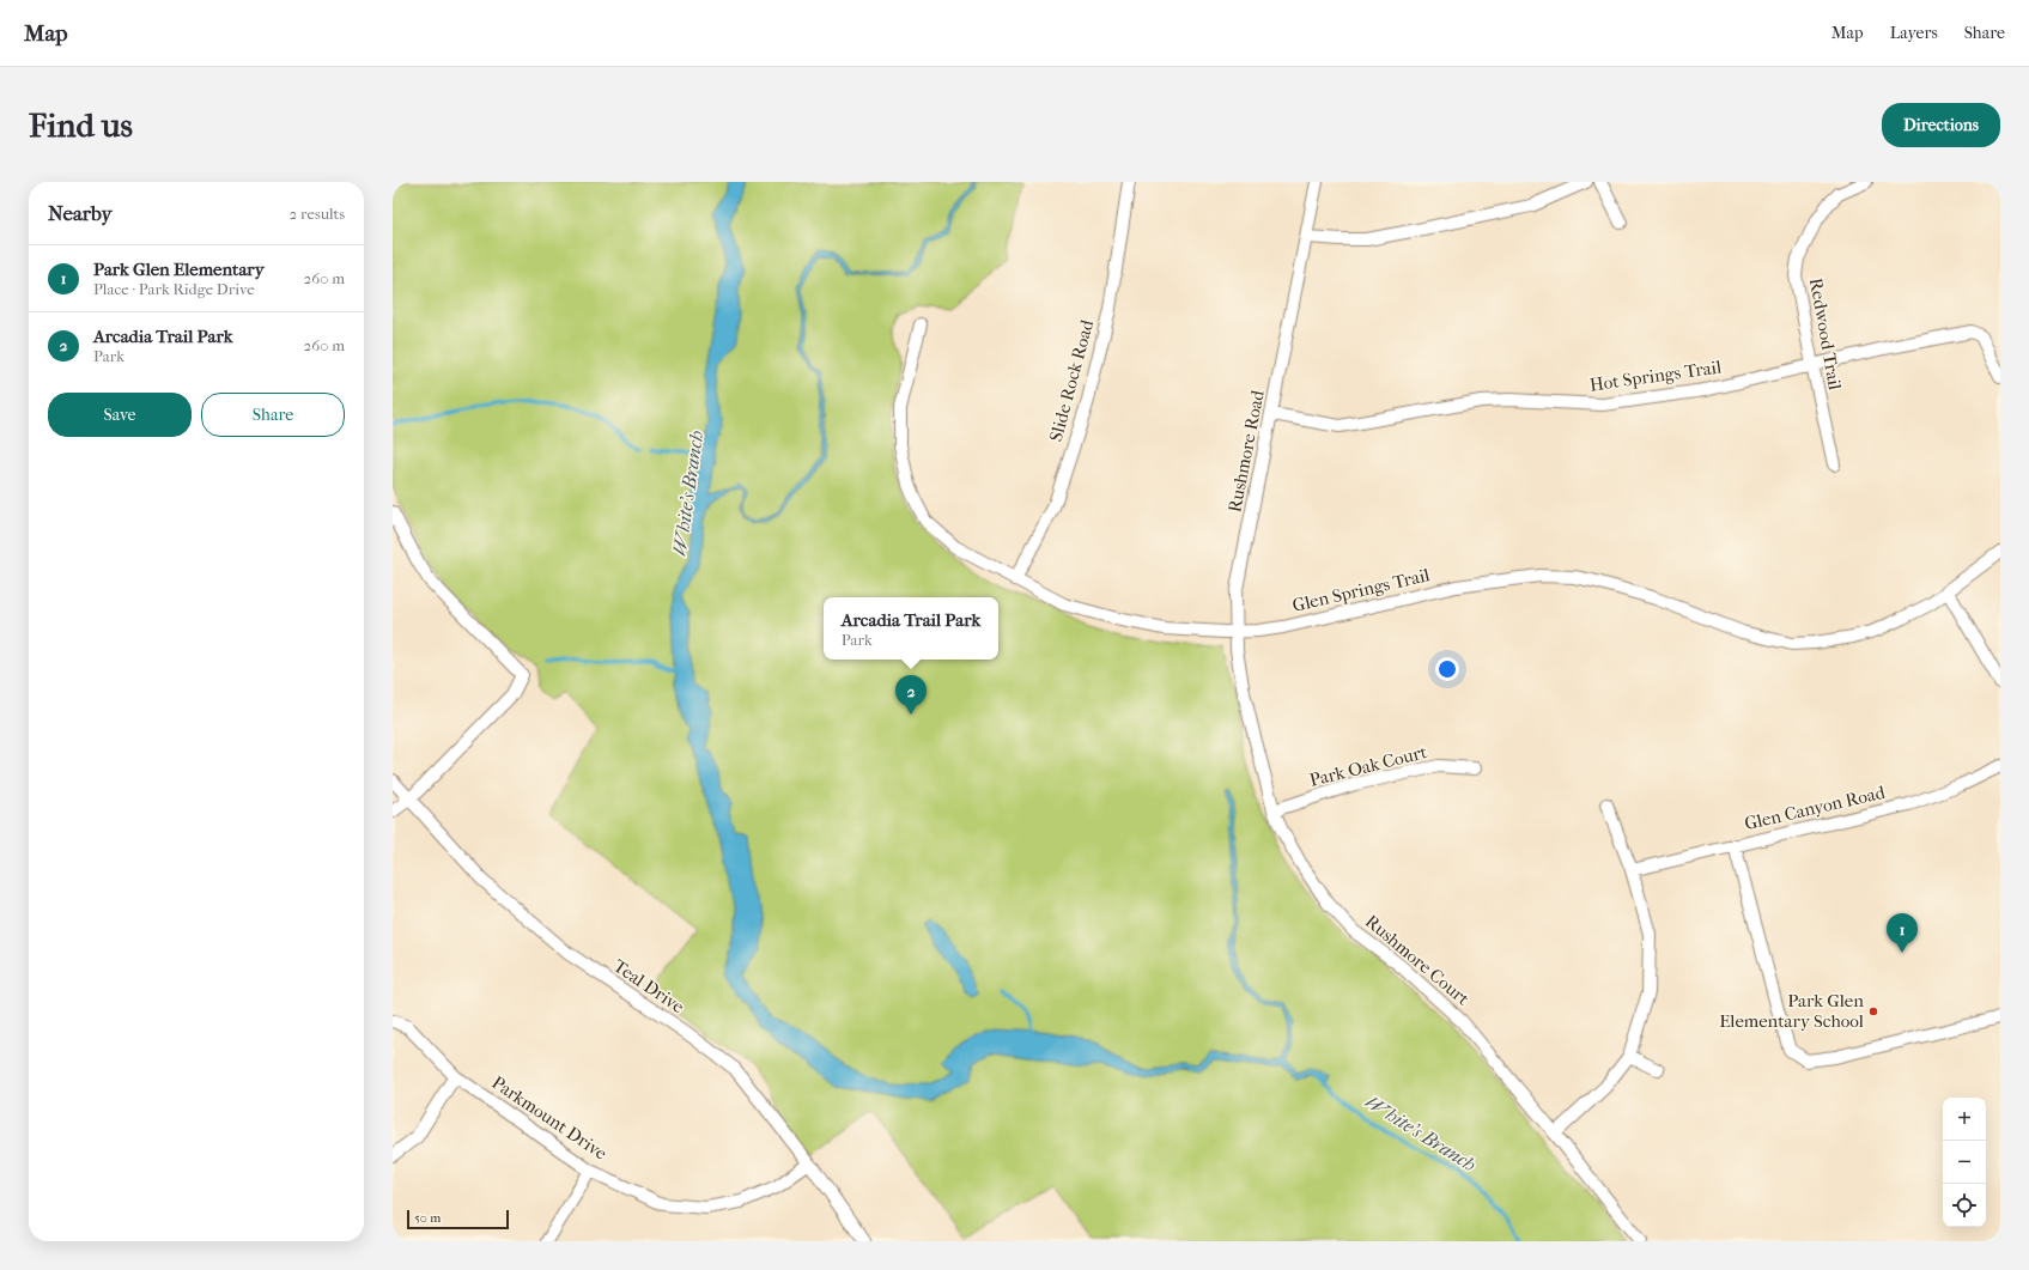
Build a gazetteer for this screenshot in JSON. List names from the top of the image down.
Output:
{
  "streets": {
    "street": [
      "Redwood Trail",
      "Hot Springs Trail",
      "Slide Rock Road",
      "Rushmore Road",
      "Glen Springs Trail",
      "Park Oak Court",
      "Glen Canyon Road",
      "Rushmore Court",
      "Teal Drive",
      "Parkmount Drive"
    ]
  },
  "crossings": [
    ["Redwood Trail", "Hot Springs Trail"],
    ["Hot Springs Trail", "Rushmore Road"],
    ["Slide Rock Road", "Glen Springs Trail"],
    ["Rushmore Road", "Glen Springs Trail"],
    ["Rushmore Road", "Rushmore Court"],
    ["Park Oak Court", "Rushmore Court"],
    ["Teal Drive", "Parkmount Drive"]
  ],
  "water": ["White's Branch"],
  "places": ["Park Glen Elementary School"],
  "scale_bar": "50 m",
  "page": {
    "header": "Map",
    "nav": ["Map", "Layers", "Share"],
    "buttons": [
      "Directions",
      ["Save", "Share"]
    ],
    "title": "Find us",
    "heading": ["Nearby", "2 results"],
    "list": [
      {
        "mark": "1",
        "name": "Park Glen Elementary",
        "note": "Place · Park Ridge Drive",
        "value": "260 m"
      },
      {
        "mark": "2",
        "name": "Arcadia Trail Park",
        "note": "Park",
        "value": "260 m"
      }
    ],
    "popup": ["Arcadia Trail Park", "Park"],
    "pins": ["2", "1"],
    "map_buttons": ["+", "−"],
    "scale": "50 m"
  }
}
